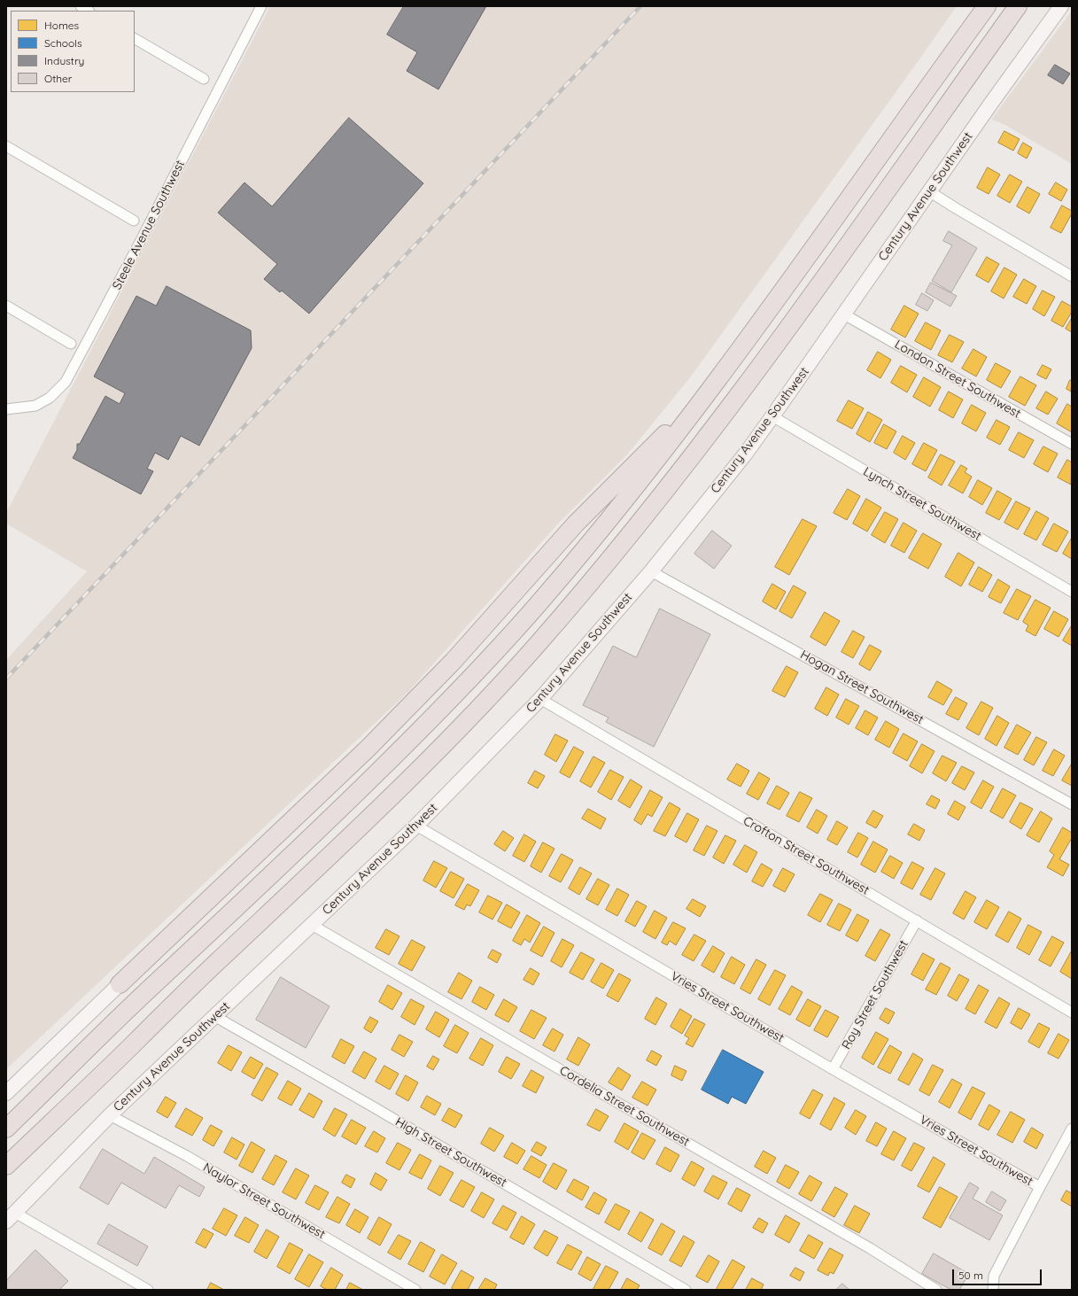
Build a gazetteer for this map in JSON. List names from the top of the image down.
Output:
{
  "streets": {
    "street": [
      "Century Avenue Southwest",
      "Steele Avenue Southwest",
      "London Street Southwest",
      "Lynch Street Southwest",
      "Hogan Street Southwest",
      "Crofton Street Southwest",
      "Roy Street Southwest",
      "Vries Street Southwest",
      "Cordelia Street Southwest",
      "High Street Southwest",
      "Naylor Street Southwest"
    ]
  },
  "crossings": [
    ["Century Avenue Southwest", "London Street Southwest"],
    ["Century Avenue Southwest", "Lynch Street Southwest"],
    ["Century Avenue Southwest", "Hogan Street Southwest"],
    ["Century Avenue Southwest", "Crofton Street Southwest"],
    ["Century Avenue Southwest", "Vries Street Southwest"],
    ["Century Avenue Southwest", "Cordelia Street Southwest"],
    ["Century Avenue Southwest", "High Street Southwest"],
    ["Century Avenue Southwest", "Naylor Street Southwest"],
    ["Crofton Street Southwest", "Roy Street Southwest"],
    ["Roy Street Southwest", "Vries Street Southwest"]
  ],
  "legend": [
    "Homes",
    "Schools",
    "Industry",
    "Other"
  ],
  "scale_bar": "50 m"
}
